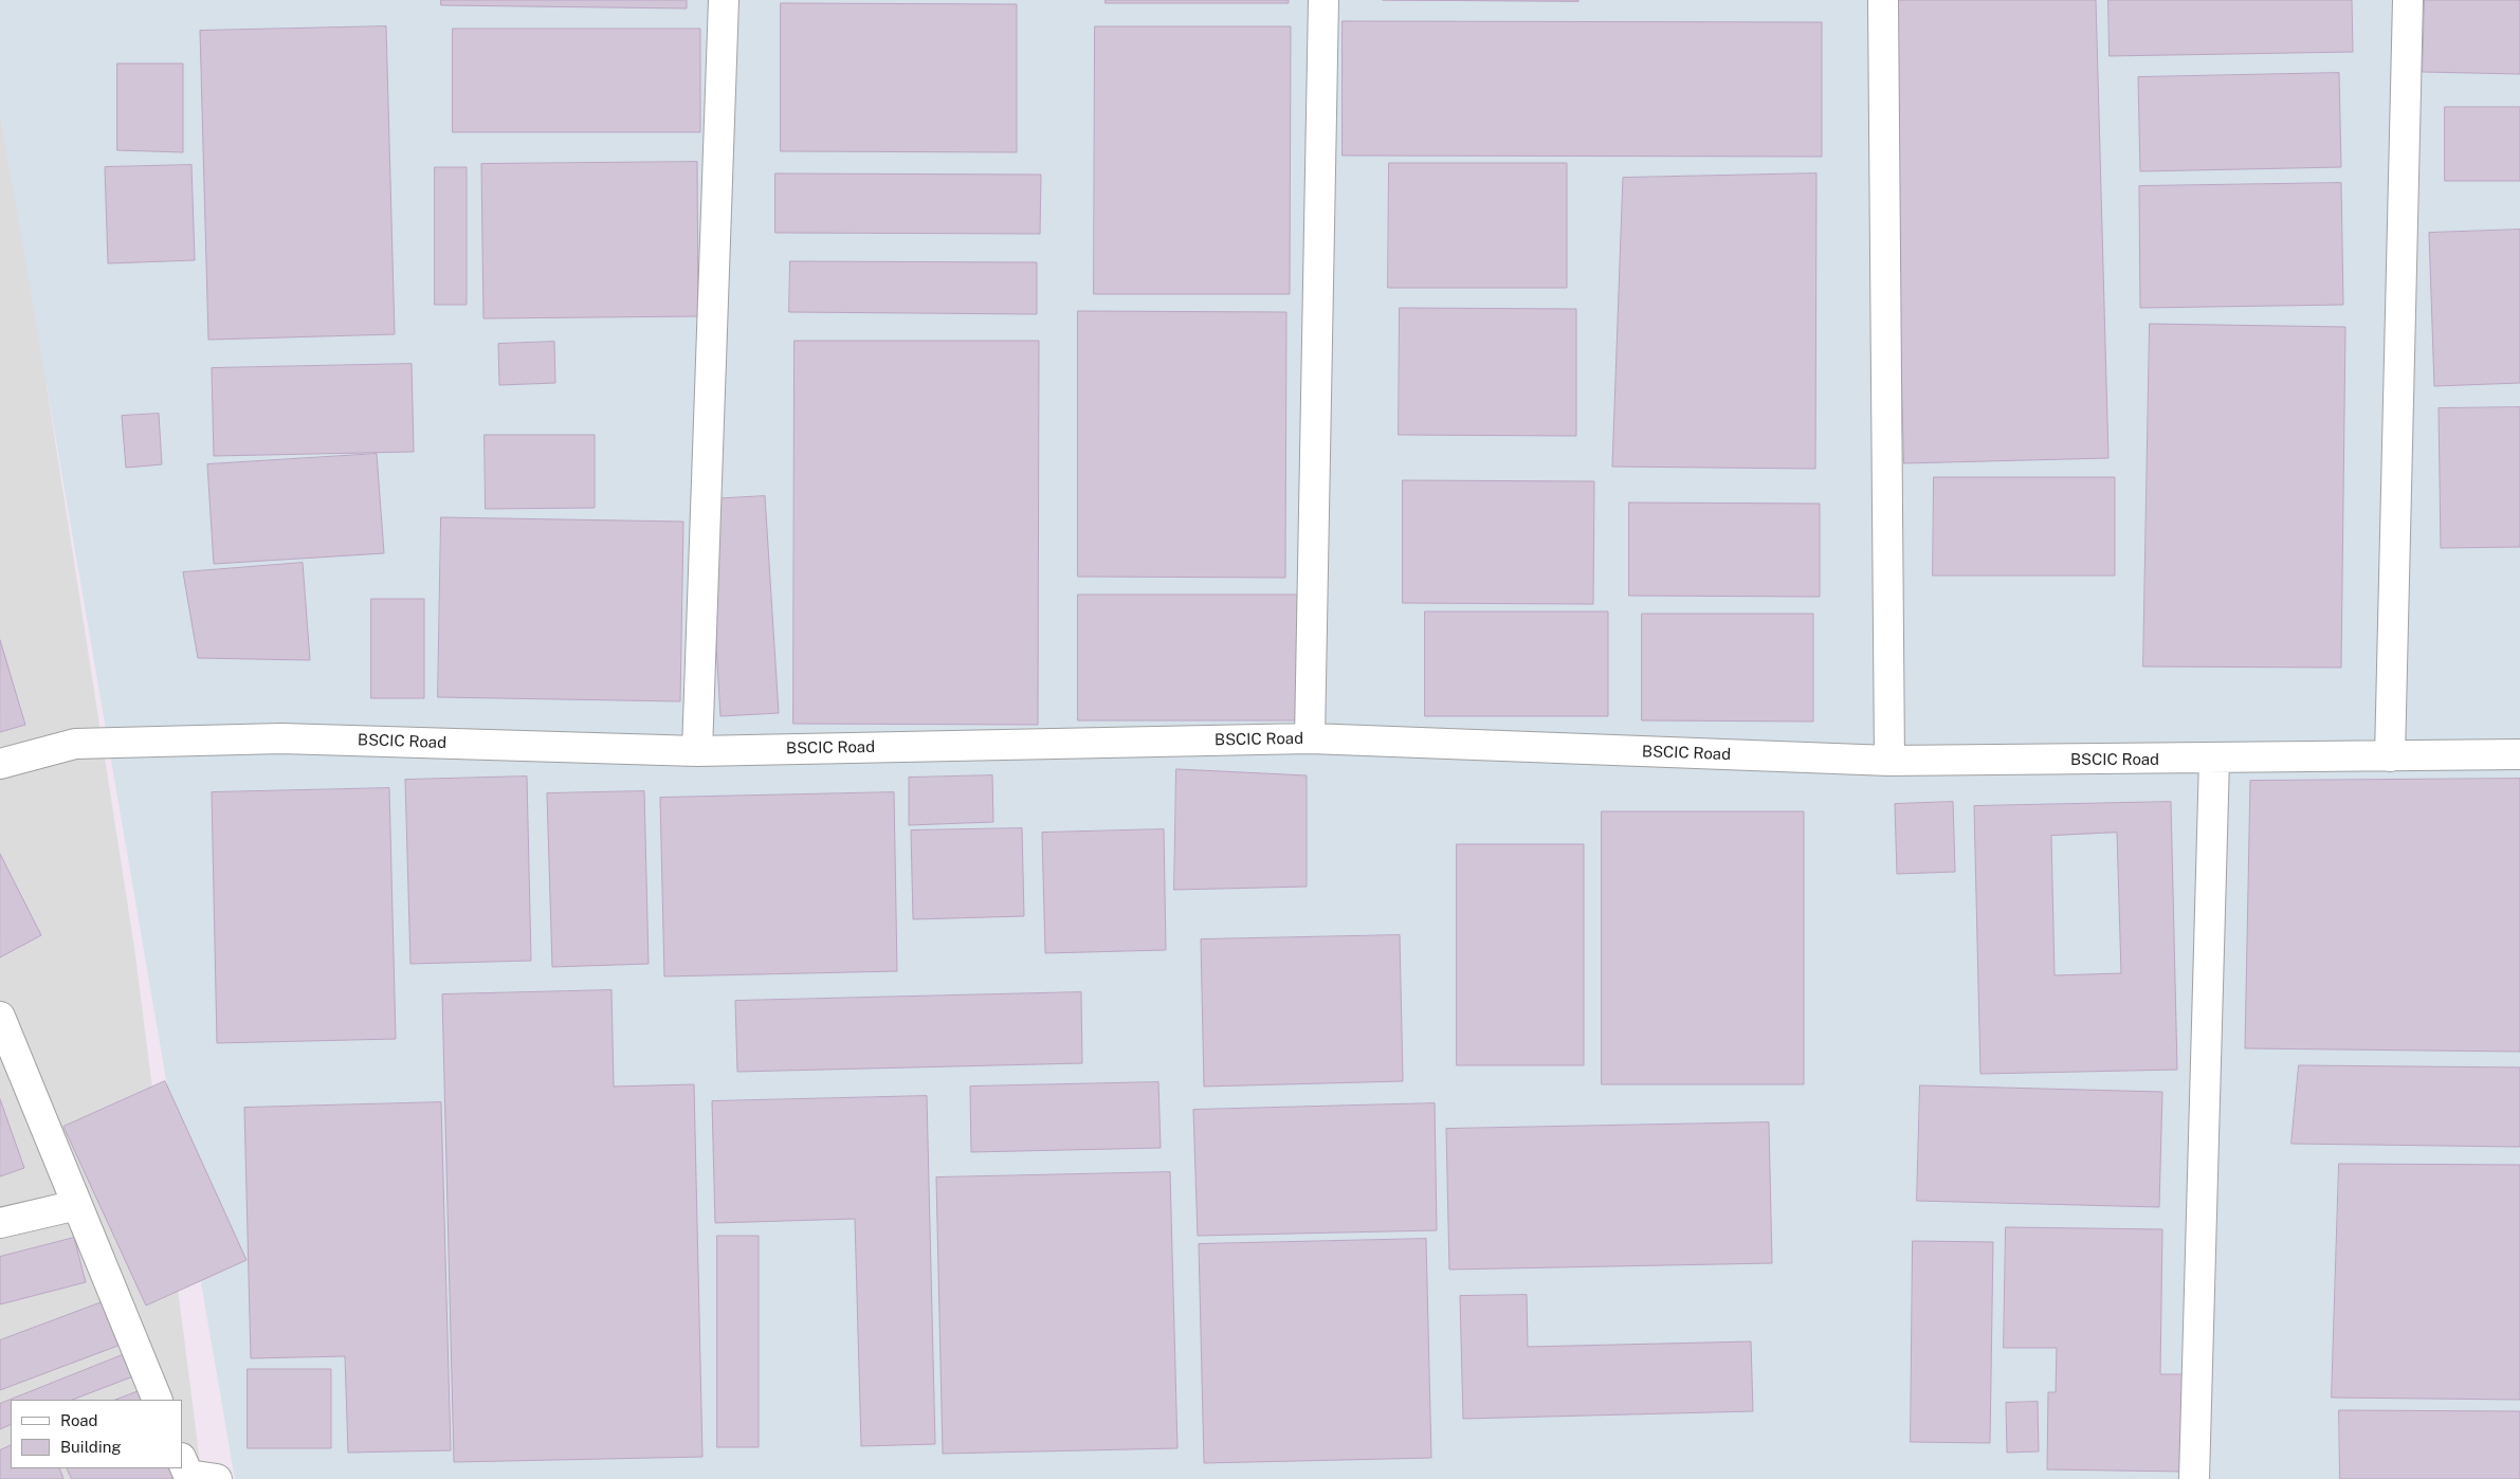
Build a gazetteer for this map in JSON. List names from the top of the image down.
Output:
{
  "streets": {
    "street": ["BSCIC Road"]
  },
  "legend": ["Road", "Building"]
}
